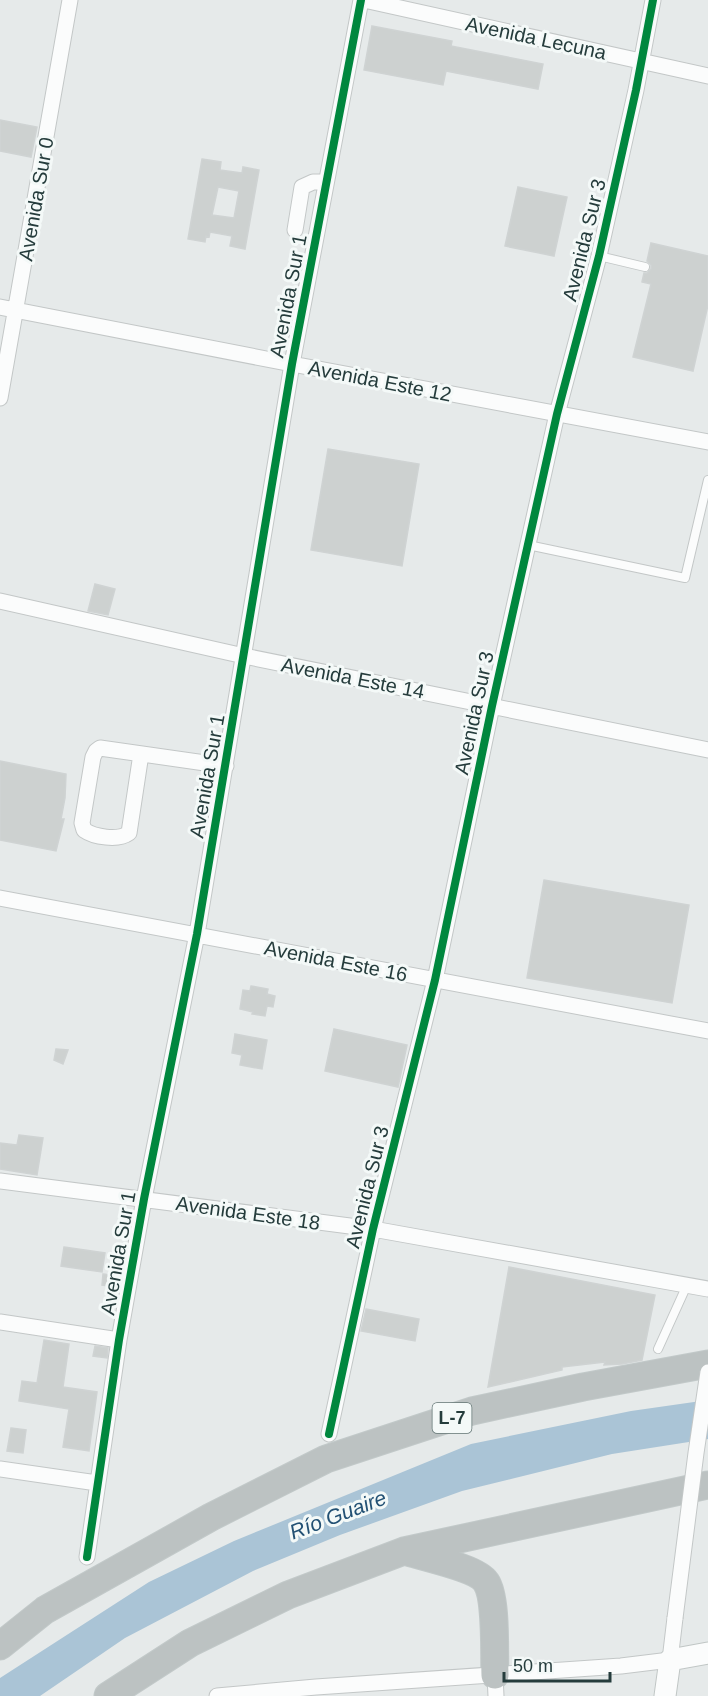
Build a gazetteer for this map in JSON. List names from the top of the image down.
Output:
{
  "streets": {
    "highway": ["L-7"],
    "street": [
      "Avenida Lecuna",
      "Avenida Sur 0",
      "Avenida Sur 3",
      "Avenida Sur 1",
      "Avenida Este 12",
      "Avenida Este 14",
      "Avenida Este 16",
      "Avenida Este 18"
    ]
  },
  "crossings": [
    ["Avenida Lecuna", "Avenida Sur 3"],
    ["Avenida Lecuna", "Avenida Sur 1"],
    ["Avenida Sur 0", "Avenida Este 12"],
    ["Avenida Sur 3", "Avenida Este 12"],
    ["Avenida Sur 3", "Avenida Este 14"],
    ["Avenida Sur 3", "Avenida Este 16"],
    ["Avenida Sur 3", "Avenida Este 18"],
    ["Avenida Sur 1", "Avenida Este 12"],
    ["Avenida Sur 1", "Avenida Este 14"],
    ["Avenida Sur 1", "Avenida Este 16"],
    ["Avenida Sur 1", "Avenida Este 18"]
  ],
  "water": ["Río Guaire"],
  "scale_bar": "50 m"
}
